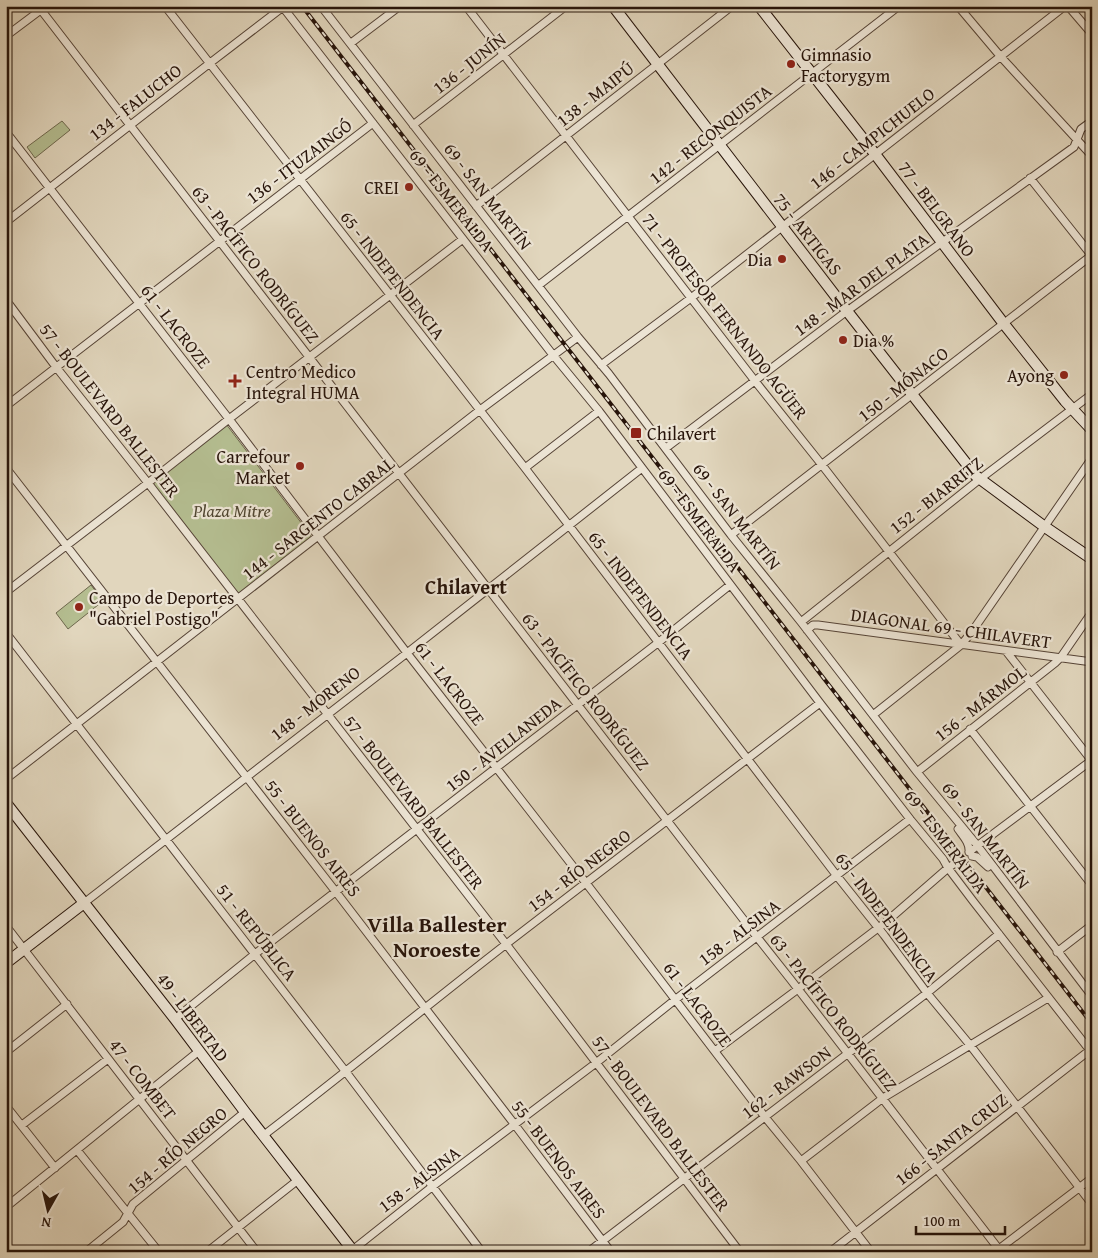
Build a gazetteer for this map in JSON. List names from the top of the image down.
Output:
{
  "streets": {
    "street": [
      "136 - JUNÍN",
      "138 - MAIPÚ",
      "134 - FALUCHO",
      "142 - RECONQUISTA",
      "146 - CAMPICHUELO",
      "136 - ITUZAINGÓ",
      "69 - SAN MARTÍN",
      "69 - ESMERALDA",
      "77 - BELGRANO",
      "75 - ARTIGAS",
      "63 - PACÍFICO RODRÍGUEZ",
      "65 - INDEPENDENCIA",
      "148 - MAR DEL PLATA",
      "71 - PROFESOR FERNANDO AGÜER",
      "61 - LACROZE",
      "150 - MÓNACO",
      "57 - BOULEVARD BALLESTER",
      "152 - BIARRITZ",
      "144 - SARGENTO CABRAL",
      "DIAGONAL 69 - CHILAVERT",
      "148 - MORENO",
      "156 - MÁRMOL",
      "150 - AVELLANEDA",
      "55 - BUENOS AIRES",
      "154 - RÍO NEGRO",
      "51 - REPÚBLICA",
      "158 - ALSINA",
      "49 - LIBERTAD",
      "47 - COMBET",
      "162 - RAWSON",
      "166 - SANTA CRUZ"
    ]
  },
  "crossings": [
    ["136 - JUNÍN", "69 - SAN MARTÍN"],
    ["136 - JUNÍN", "71 - PROFESOR FERNANDO AGÜER"],
    ["138 - MAIPÚ", "69 - SAN MARTÍN"],
    ["138 - MAIPÚ", "75 - ARTIGAS"],
    ["138 - MAIPÚ", "71 - PROFESOR FERNANDO AGÜER"],
    ["134 - FALUCHO", "69 - ESMERALDA"],
    ["134 - FALUCHO", "63 - PACÍFICO RODRÍGUEZ"],
    ["134 - FALUCHO", "65 - INDEPENDENCIA"],
    ["134 - FALUCHO", "61 - LACROZE"],
    ["142 - RECONQUISTA", "69 - SAN MARTÍN"],
    ["142 - RECONQUISTA", "77 - BELGRANO"],
    ["142 - RECONQUISTA", "75 - ARTIGAS"],
    ["142 - RECONQUISTA", "71 - PROFESOR FERNANDO AGÜER"],
    ["146 - CAMPICHUELO", "69 - SAN MARTÍN"],
    ["146 - CAMPICHUELO", "77 - BELGRANO"],
    ["146 - CAMPICHUELO", "75 - ARTIGAS"],
    ["146 - CAMPICHUELO", "71 - PROFESOR FERNANDO AGÜER"],
    ["136 - ITUZAINGÓ", "69 - ESMERALDA"],
    ["136 - ITUZAINGÓ", "63 - PACÍFICO RODRÍGUEZ"],
    ["136 - ITUZAINGÓ", "65 - INDEPENDENCIA"],
    ["136 - ITUZAINGÓ", "61 - LACROZE"],
    ["136 - ITUZAINGÓ", "57 - BOULEVARD BALLESTER"],
    ["69 - SAN MARTÍN", "148 - MAR DEL PLATA"],
    ["69 - SAN MARTÍN", "150 - MÓNACO"],
    ["69 - SAN MARTÍN", "152 - BIARRITZ"],
    ["69 - SAN MARTÍN", "144 - SARGENTO CABRAL"],
    ["69 - SAN MARTÍN", "DIAGONAL 69 - CHILAVERT"],
    ["69 - SAN MARTÍN", "156 - MÁRMOL"],
    ["69 - ESMERALDA", "144 - SARGENTO CABRAL"],
    ["69 - ESMERALDA", "148 - MORENO"],
    ["69 - ESMERALDA", "150 - AVELLANEDA"],
    ["69 - ESMERALDA", "154 - RÍO NEGRO"],
    ["69 - ESMERALDA", "158 - ALSINA"],
    ["69 - ESMERALDA", "162 - RAWSON"],
    ["69 - ESMERALDA", "166 - SANTA CRUZ"],
    ["77 - BELGRANO", "148 - MAR DEL PLATA"],
    ["77 - BELGRANO", "150 - MÓNACO"],
    ["77 - BELGRANO", "152 - BIARRITZ"],
    ["75 - ARTIGAS", "148 - MAR DEL PLATA"],
    ["75 - ARTIGAS", "150 - MÓNACO"],
    ["75 - ARTIGAS", "152 - BIARRITZ"],
    ["63 - PACÍFICO RODRÍGUEZ", "144 - SARGENTO CABRAL"],
    ["63 - PACÍFICO RODRÍGUEZ", "148 - MORENO"],
    ["63 - PACÍFICO RODRÍGUEZ", "150 - AVELLANEDA"],
    ["63 - PACÍFICO RODRÍGUEZ", "154 - RÍO NEGRO"],
    ["63 - PACÍFICO RODRÍGUEZ", "158 - ALSINA"],
    ["63 - PACÍFICO RODRÍGUEZ", "162 - RAWSON"],
    ["63 - PACÍFICO RODRÍGUEZ", "166 - SANTA CRUZ"],
    ["65 - INDEPENDENCIA", "144 - SARGENTO CABRAL"],
    ["65 - INDEPENDENCIA", "148 - MORENO"],
    ["65 - INDEPENDENCIA", "150 - AVELLANEDA"],
    ["65 - INDEPENDENCIA", "154 - RÍO NEGRO"],
    ["65 - INDEPENDENCIA", "158 - ALSINA"],
    ["65 - INDEPENDENCIA", "162 - RAWSON"],
    ["65 - INDEPENDENCIA", "166 - SANTA CRUZ"],
    ["148 - MAR DEL PLATA", "71 - PROFESOR FERNANDO AGÜER"],
    ["71 - PROFESOR FERNANDO AGÜER", "150 - MÓNACO"],
    ["71 - PROFESOR FERNANDO AGÜER", "152 - BIARRITZ"],
    ["71 - PROFESOR FERNANDO AGÜER", "DIAGONAL 69 - CHILAVERT"],
    ["61 - LACROZE", "144 - SARGENTO CABRAL"],
    ["61 - LACROZE", "148 - MORENO"],
    ["61 - LACROZE", "150 - AVELLANEDA"],
    ["61 - LACROZE", "154 - RÍO NEGRO"],
    ["61 - LACROZE", "158 - ALSINA"],
    ["61 - LACROZE", "162 - RAWSON"],
    ["61 - LACROZE", "166 - SANTA CRUZ"],
    ["57 - BOULEVARD BALLESTER", "144 - SARGENTO CABRAL"],
    ["57 - BOULEVARD BALLESTER", "148 - MORENO"],
    ["57 - BOULEVARD BALLESTER", "150 - AVELLANEDA"],
    ["57 - BOULEVARD BALLESTER", "154 - RÍO NEGRO"],
    ["57 - BOULEVARD BALLESTER", "158 - ALSINA"],
    ["57 - BOULEVARD BALLESTER", "162 - RAWSON"],
    ["144 - SARGENTO CABRAL", "55 - BUENOS AIRES"],
    ["144 - SARGENTO CABRAL", "51 - REPÚBLICA"],
    ["DIAGONAL 69 - CHILAVERT", "156 - MÁRMOL"],
    ["148 - MORENO", "55 - BUENOS AIRES"],
    ["148 - MORENO", "51 - REPÚBLICA"],
    ["148 - MORENO", "49 - LIBERTAD"],
    ["148 - MORENO", "47 - COMBET"],
    ["150 - AVELLANEDA", "55 - BUENOS AIRES"],
    ["150 - AVELLANEDA", "51 - REPÚBLICA"],
    ["150 - AVELLANEDA", "49 - LIBERTAD"],
    ["55 - BUENOS AIRES", "154 - RÍO NEGRO"],
    ["55 - BUENOS AIRES", "158 - ALSINA"],
    ["55 - BUENOS AIRES", "162 - RAWSON"],
    ["154 - RÍO NEGRO", "51 - REPÚBLICA"],
    ["154 - RÍO NEGRO", "49 - LIBERTAD"],
    ["154 - RÍO NEGRO", "47 - COMBET"],
    ["51 - REPÚBLICA", "158 - ALSINA"],
    ["158 - ALSINA", "49 - LIBERTAD"]
  ],
  "districts": ["Chilavert", "Villa Ballester Noroeste"],
  "parks": ["Plaza Mitre"],
  "places": {
    "other": [
      "Gimnasio Factorygym",
      "CREI",
      "Dia",
      "Dia %",
      "Ayong",
      "Carrefour Market",
      "Campo de Deportes \"Gabriel Postigo\""
    ],
    "health": ["Centro Medico Integral HUMA"],
    "transit": ["Chilavert"]
  },
  "scale_bar": "100 m",
  "north": "bottom"
}
